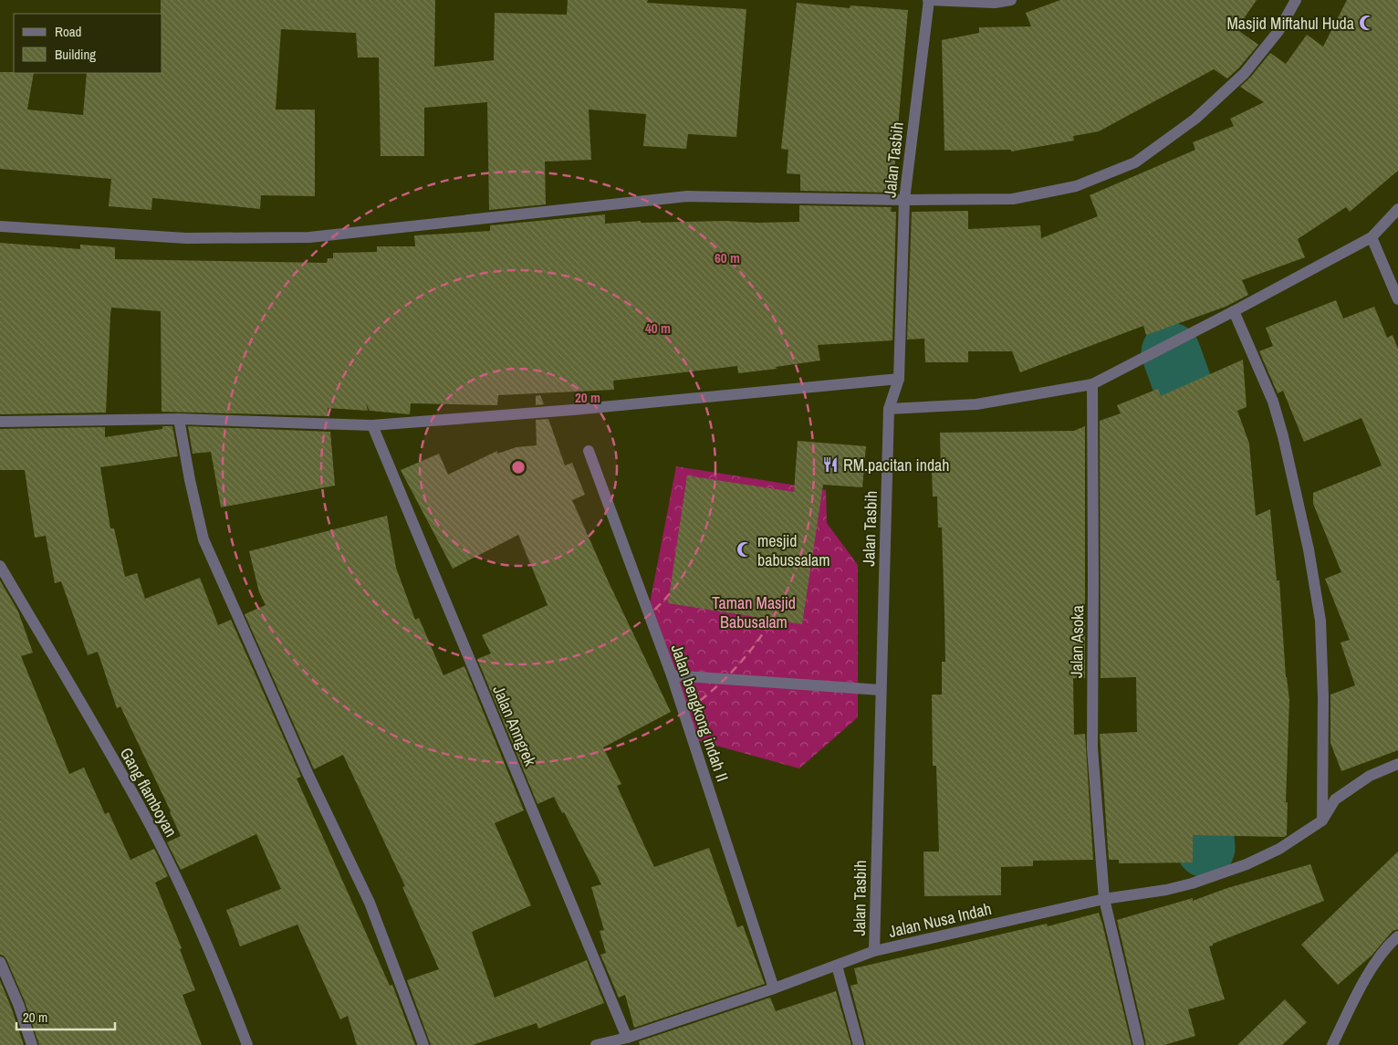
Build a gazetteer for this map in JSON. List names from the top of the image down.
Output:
{
  "streets": {
    "street": [
      "Jalan Tasbih",
      "Jalan Asoka",
      "Jalan bengkong indah II",
      "Jalan Anngrek",
      "Gang flamboyan",
      "Jalan Nusa Indah"
    ]
  },
  "crossings": [
    ["Jalan Tasbih", "Jalan Nusa Indah"],
    ["Jalan Asoka", "Jalan Nusa Indah"],
    ["Jalan bengkong indah II", "Jalan Nusa Indah"],
    ["Jalan Anngrek", "Jalan Nusa Indah"]
  ],
  "parks": ["Taman Masjid Babusalam"],
  "places": {
    "mosque": ["Masjid Miftahul Huda", "mesjid babussalam"],
    "restaurant": ["RM.pacitan indah"]
  },
  "legend": ["Road", "Building"],
  "scale_bar": "20 m",
  "rings": ["60 m", "40 m", "20 m"]
}
